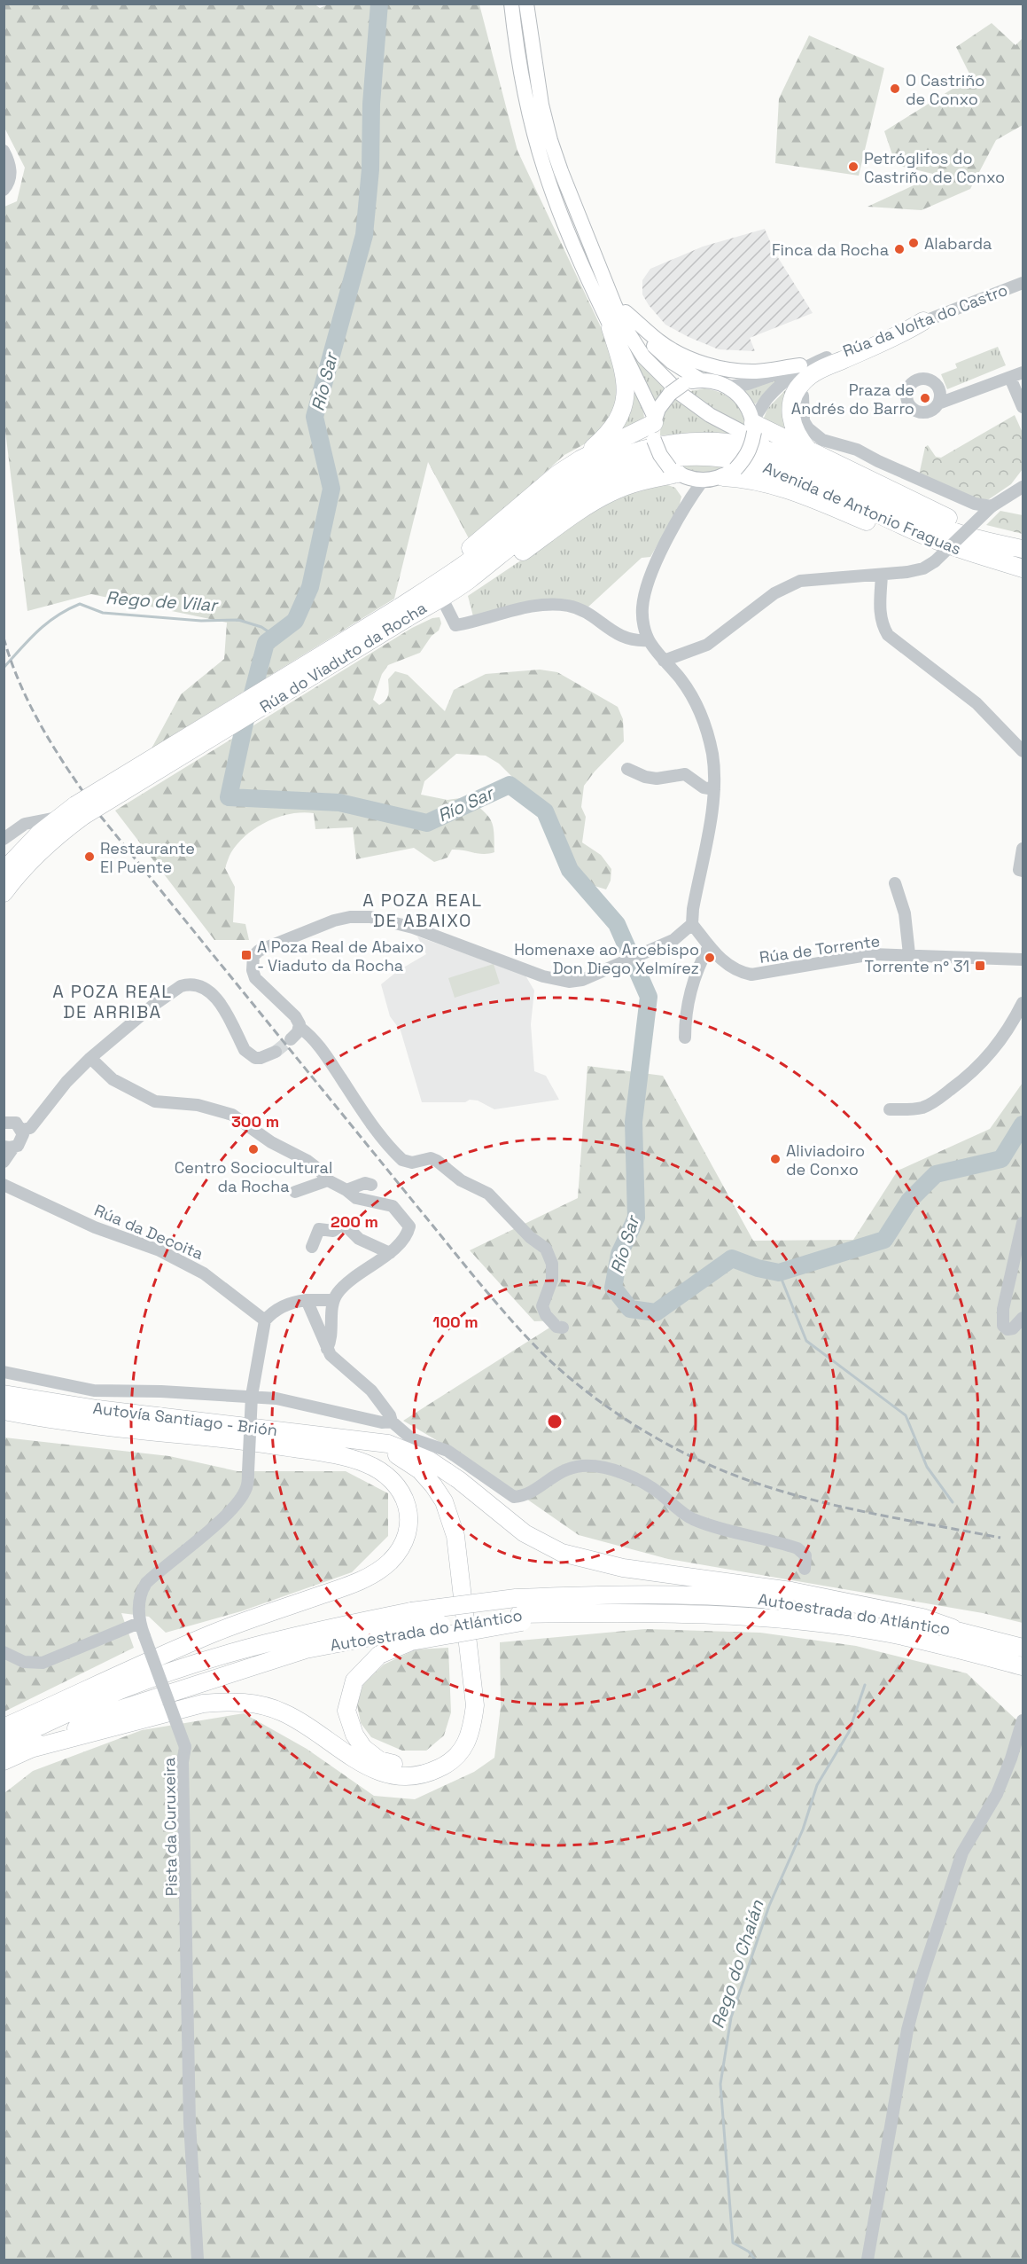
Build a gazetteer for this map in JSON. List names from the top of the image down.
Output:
{
  "streets": {
    "highway": [
      "Avenida de Antonio Fraguas",
      "Rúa do Viaduto da Rocha",
      "Autovía Santiago - Brión",
      "Autoestrada do Atlántico"
    ],
    "main road": ["Rúa da Volta do Castro"],
    "street": ["Rúa de Torrente", "Rúa da Decoita", "Pista da Curuxeira"]
  },
  "crossings": [
    ["Avenida de Antonio Fraguas", "Rúa do Viaduto da Rocha"],
    ["Rúa da Decoita", "Pista da Curuxeira"],
    ["Autovía Santiago - Brión", "Autoestrada do Atlántico"]
  ],
  "districts": ["A POZA REAL DE ABAIXO", "A POZA REAL DE ARRIBA"],
  "water": ["Río Sar", "Rego de Vilar", "Rego do Chaián"],
  "places": {
    "other": [
      "O Castriño de Conxo",
      "Petróglifos do Castriño de Conxo",
      "Alabarda",
      "Finca da Rocha",
      "Praza de Andrés do Barro",
      "Restaurante El Puente",
      "Homenaxe ao Arcebispo Don Diego Xelmírez",
      "Centro Sociocultural da Rocha",
      "Aliviadoiro de Conxo"
    ],
    "transit": ["A Poza Real de Abaixo - Viaduto da Rocha", "Torrente n° 31"]
  },
  "rings": ["300 m", "200 m", "100 m"]
}
